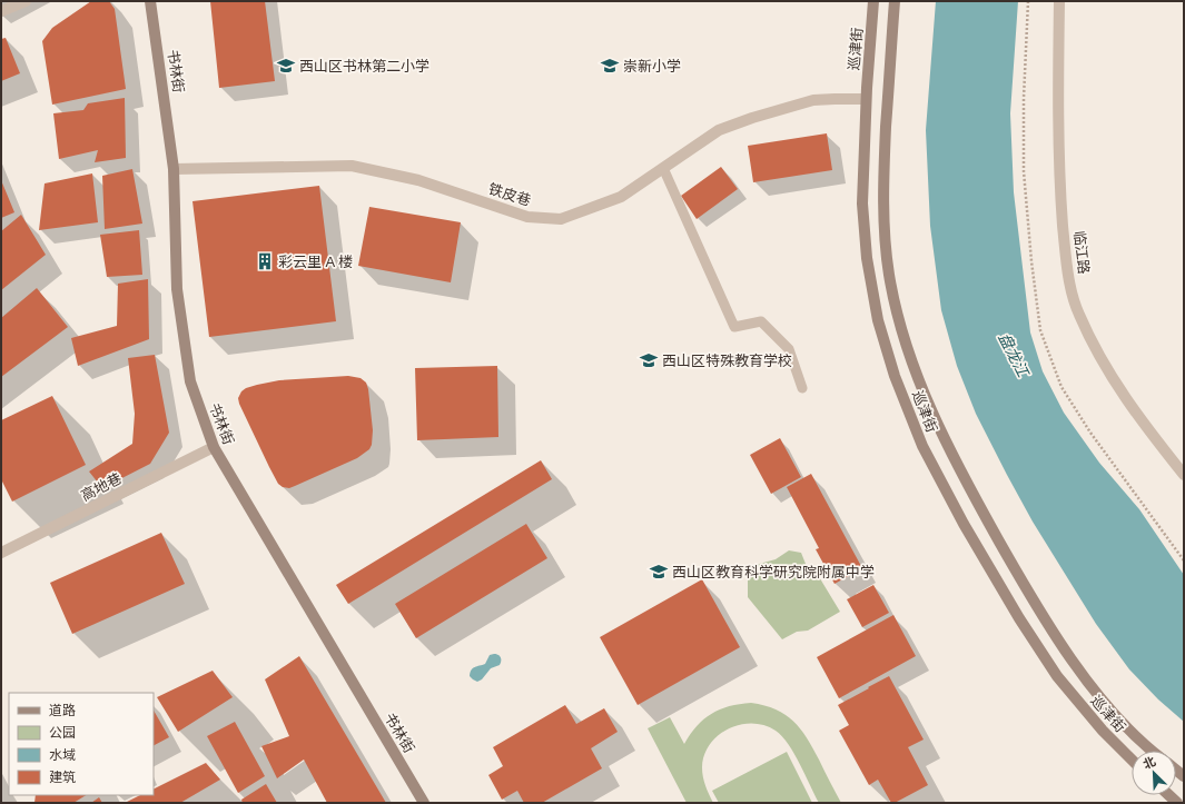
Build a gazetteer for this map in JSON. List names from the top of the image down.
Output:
{
  "streets": {
    "main road": ["巡津街", "书林街"],
    "street": ["铁皮巷", "临江路", "高地巷"]
  },
  "crossings": [
    ["巡津街", "铁皮巷"],
    ["书林街", "铁皮巷"],
    ["书林街", "高地巷"]
  ],
  "water": ["盘龙江"],
  "places": {
    "school or university": [
      "西山区书林第二小学",
      "崇新小学",
      "西山区特殊教育学校",
      "西山区教育科学研究院附属中学"
    ],
    "building": ["彩云里 A 楼"]
  },
  "legend": [
    "道路",
    "公园",
    "水域",
    "建筑"
  ],
  "north": "top left"
}
